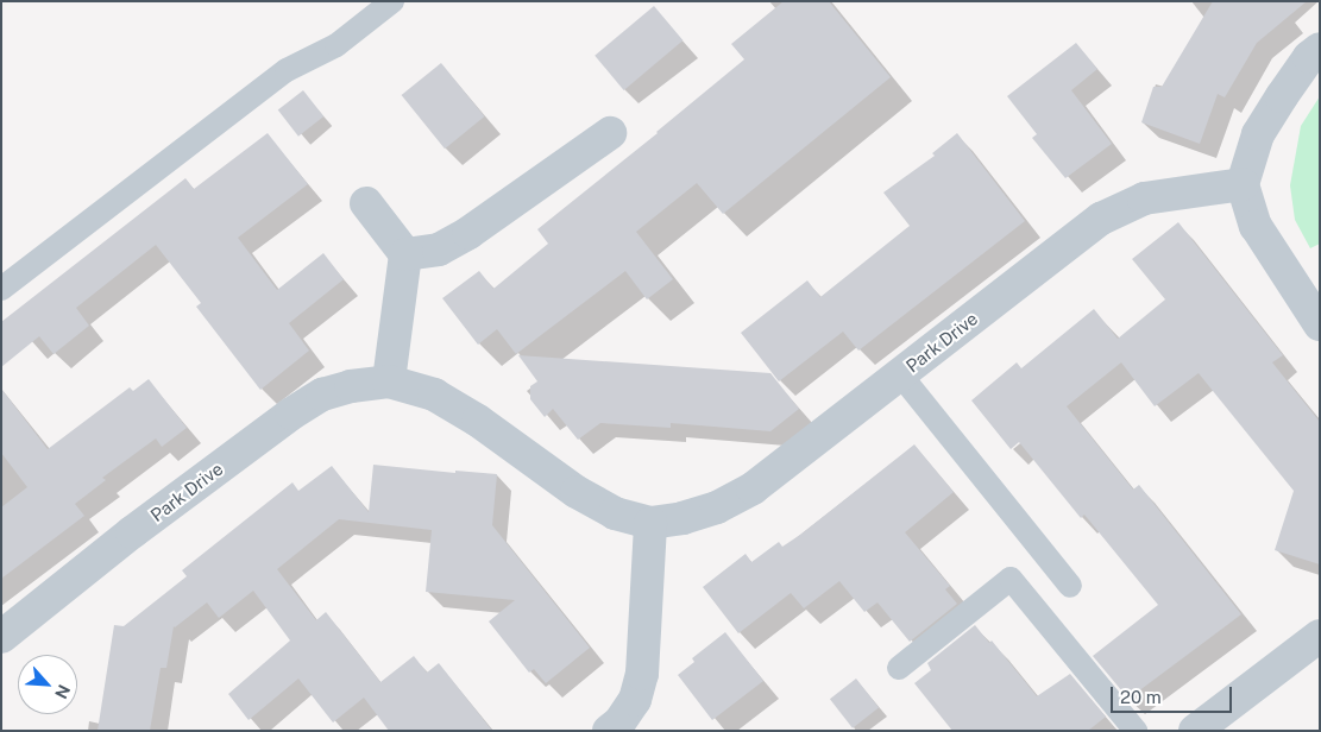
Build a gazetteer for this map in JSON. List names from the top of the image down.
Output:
{
  "streets": {
    "street": ["Park Drive"]
  },
  "scale_bar": "20 m",
  "north": "bottom right"
}
